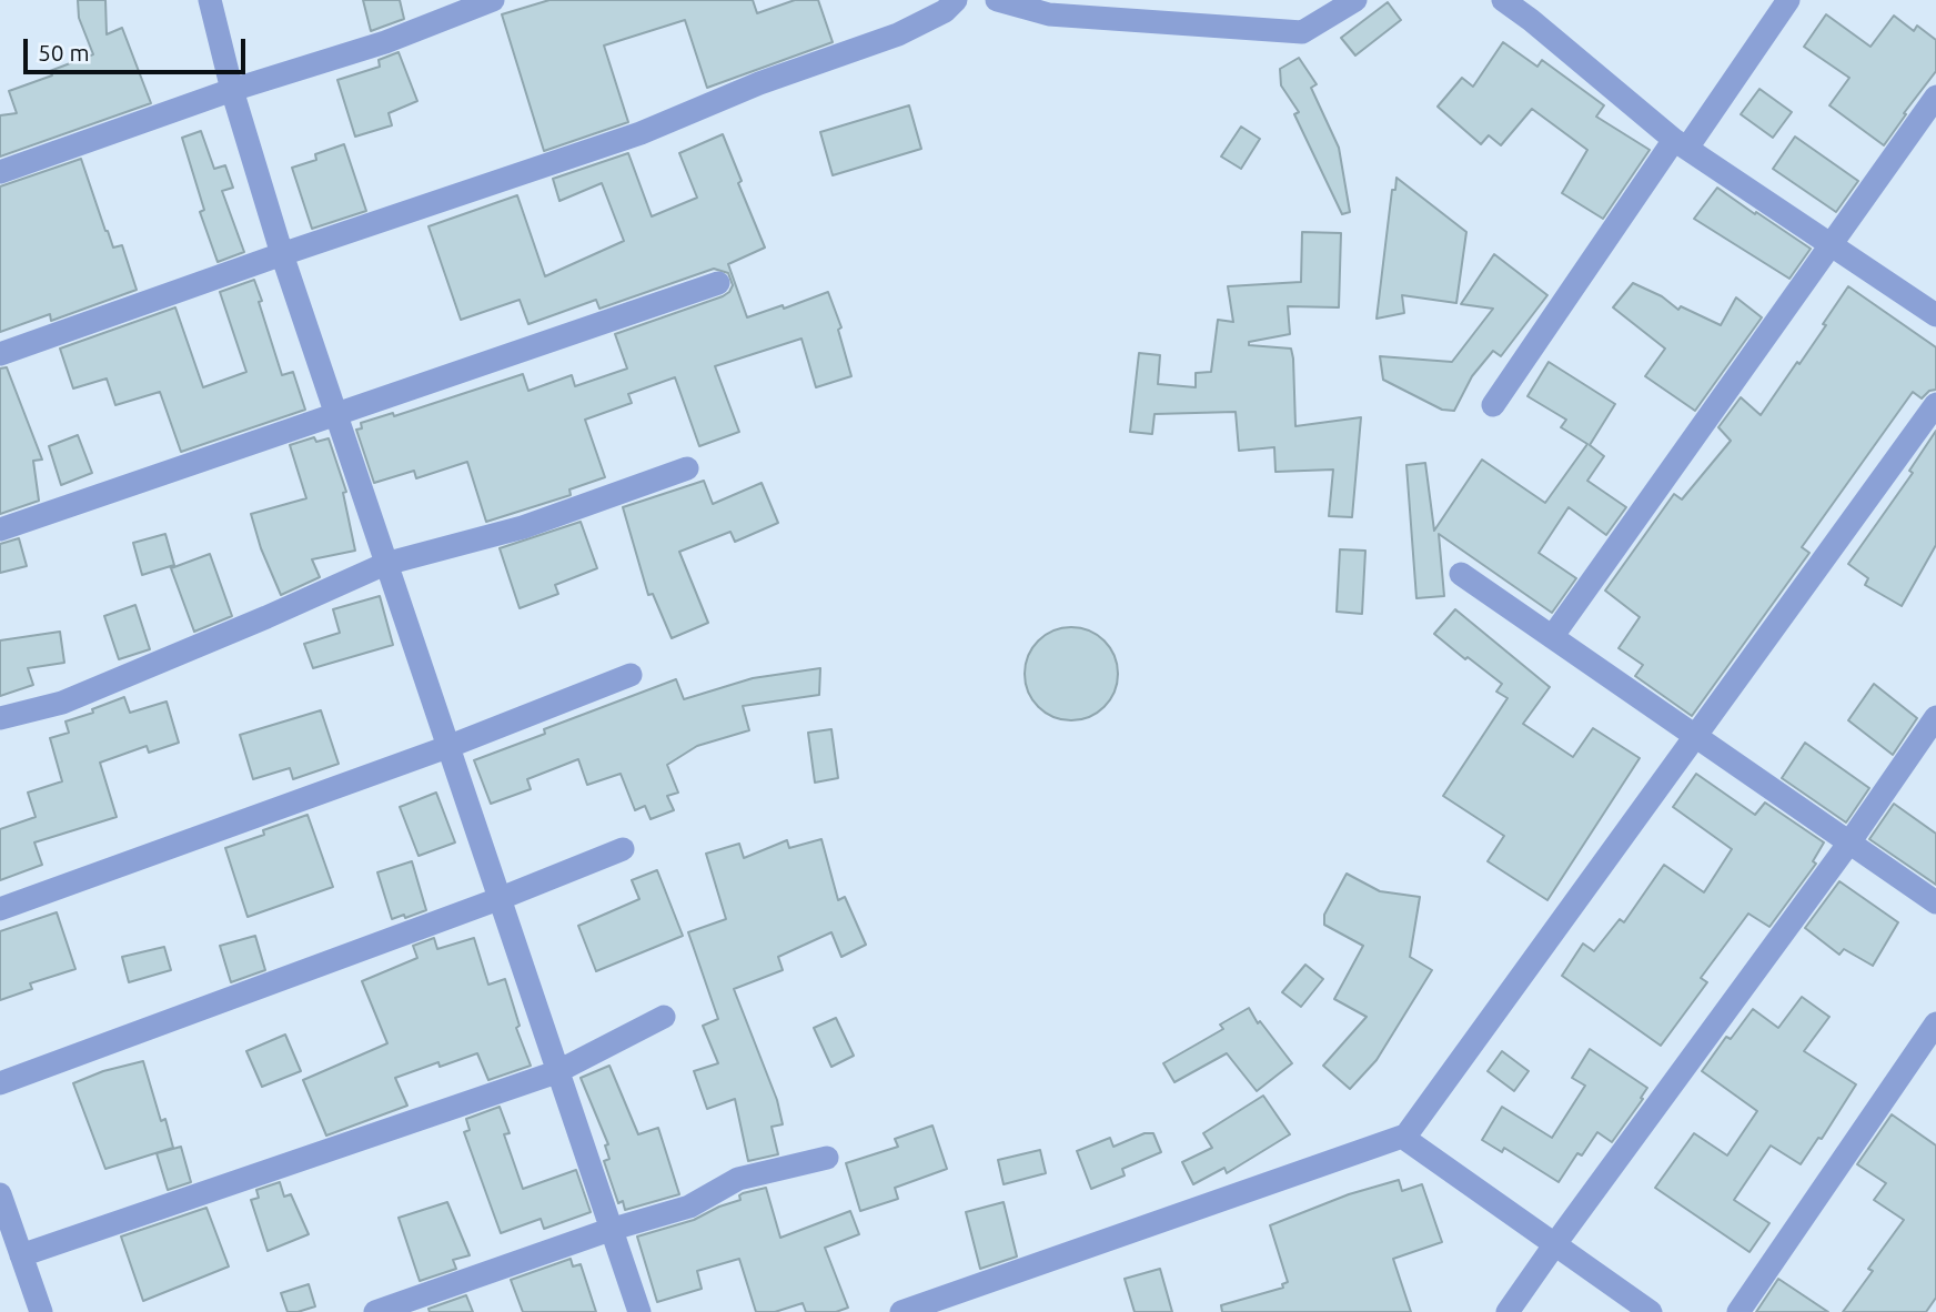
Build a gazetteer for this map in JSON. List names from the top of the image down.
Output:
{
  "scale_bar": "50 m"
}
